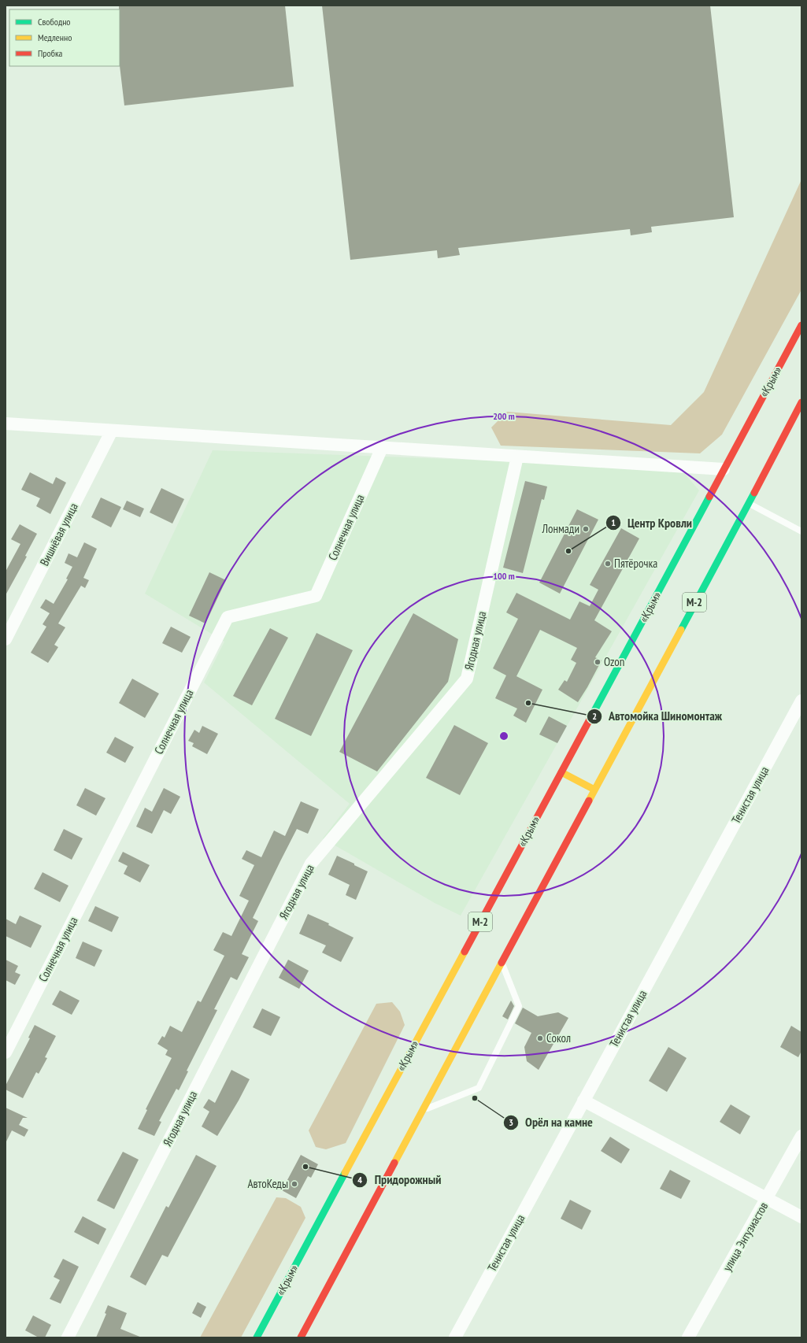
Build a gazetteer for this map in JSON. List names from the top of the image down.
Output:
{
  "streets": {
    "main road": ["«Крым»", "М-2"],
    "street": [
      "Солнечная улица",
      "Вишнёвая улица",
      "Ягодная улица",
      "Тенистая улица",
      "улица Энтузиастов"
    ]
  },
  "places": [
    "Лонмади",
    "Центр Кровли",
    "Пятёрочка",
    "Ozon",
    "Автомойка Шиномонтаж",
    "Сокол",
    "Орёл на камне",
    "Придорожный",
    "АвтоКеды"
  ],
  "legend": ["Свободно", "Медленно", "Пробка"],
  "rings": ["200 m", "100 m"]
}
